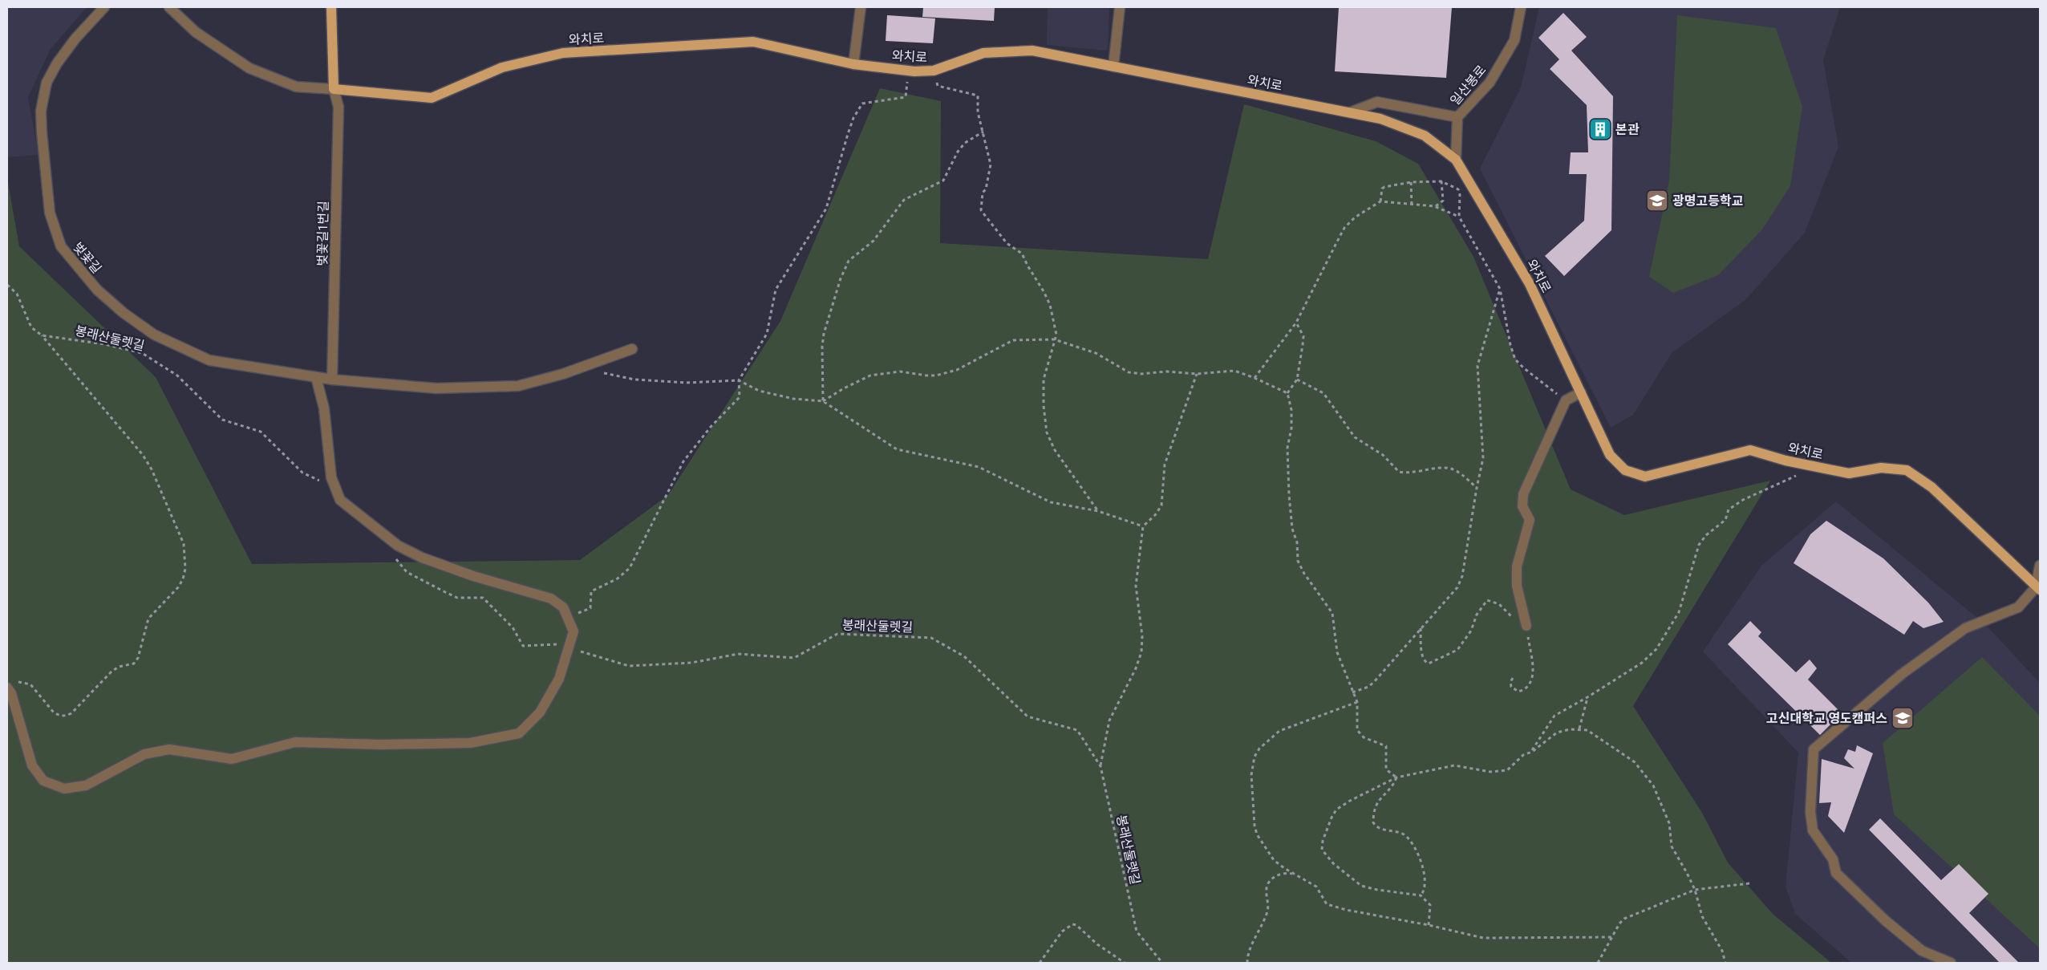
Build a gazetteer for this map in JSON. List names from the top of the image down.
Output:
{
  "streets": {
    "main road": ["와치로"],
    "street": ["일산봉로", "벚꽃길1번길", "벚꽃길"],
    "path": ["봉래산둘렛길"]
  },
  "crossings": [
    ["와치로", "일산봉로"],
    ["와치로", "벚꽃길1번길"],
    ["벚꽃길1번길", "벚꽃길"]
  ],
  "places": {
    "building": ["본관"],
    "school or university": ["광명고등학교", "고신대학교 영도캠퍼스"]
  }
}
